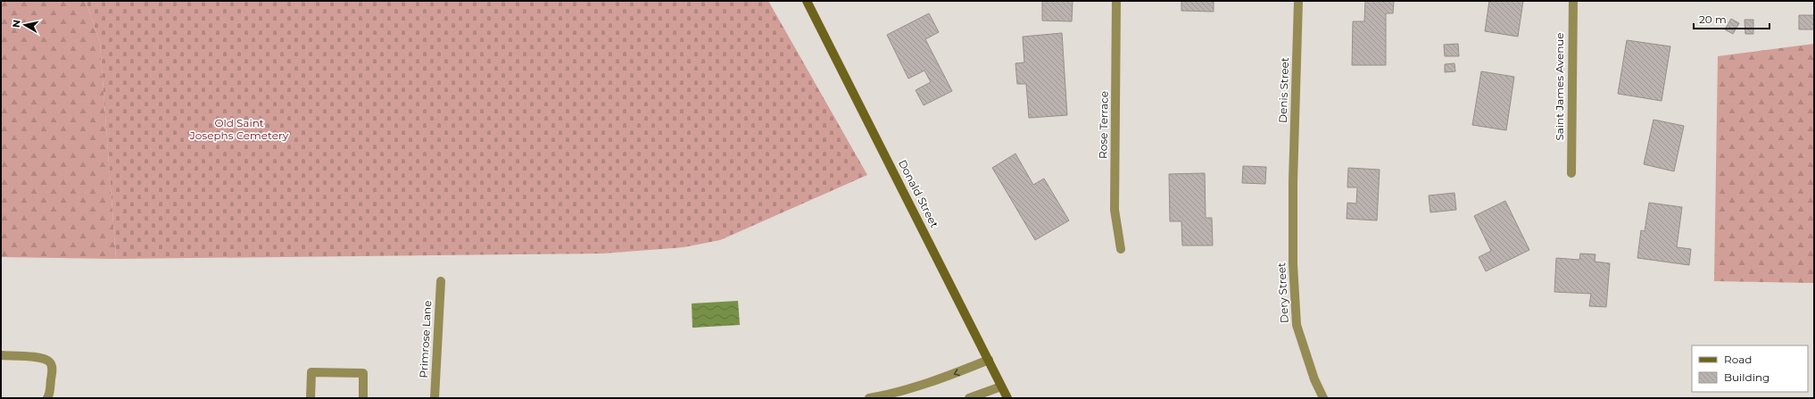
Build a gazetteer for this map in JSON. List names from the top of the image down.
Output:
{
  "streets": {
    "street": [
      "Saint James Avenue",
      "Denis Street",
      "Rose Terrace",
      "Donald Street",
      "Dery Street",
      "Primrose Lane"
    ]
  },
  "crossings": [
    ["Denis Street", "Dery Street"]
  ],
  "parks": ["Old Saint Josephs Cemetery"],
  "legend": ["Road", "Building"],
  "scale_bar": "20 m",
  "north": "left"
}
